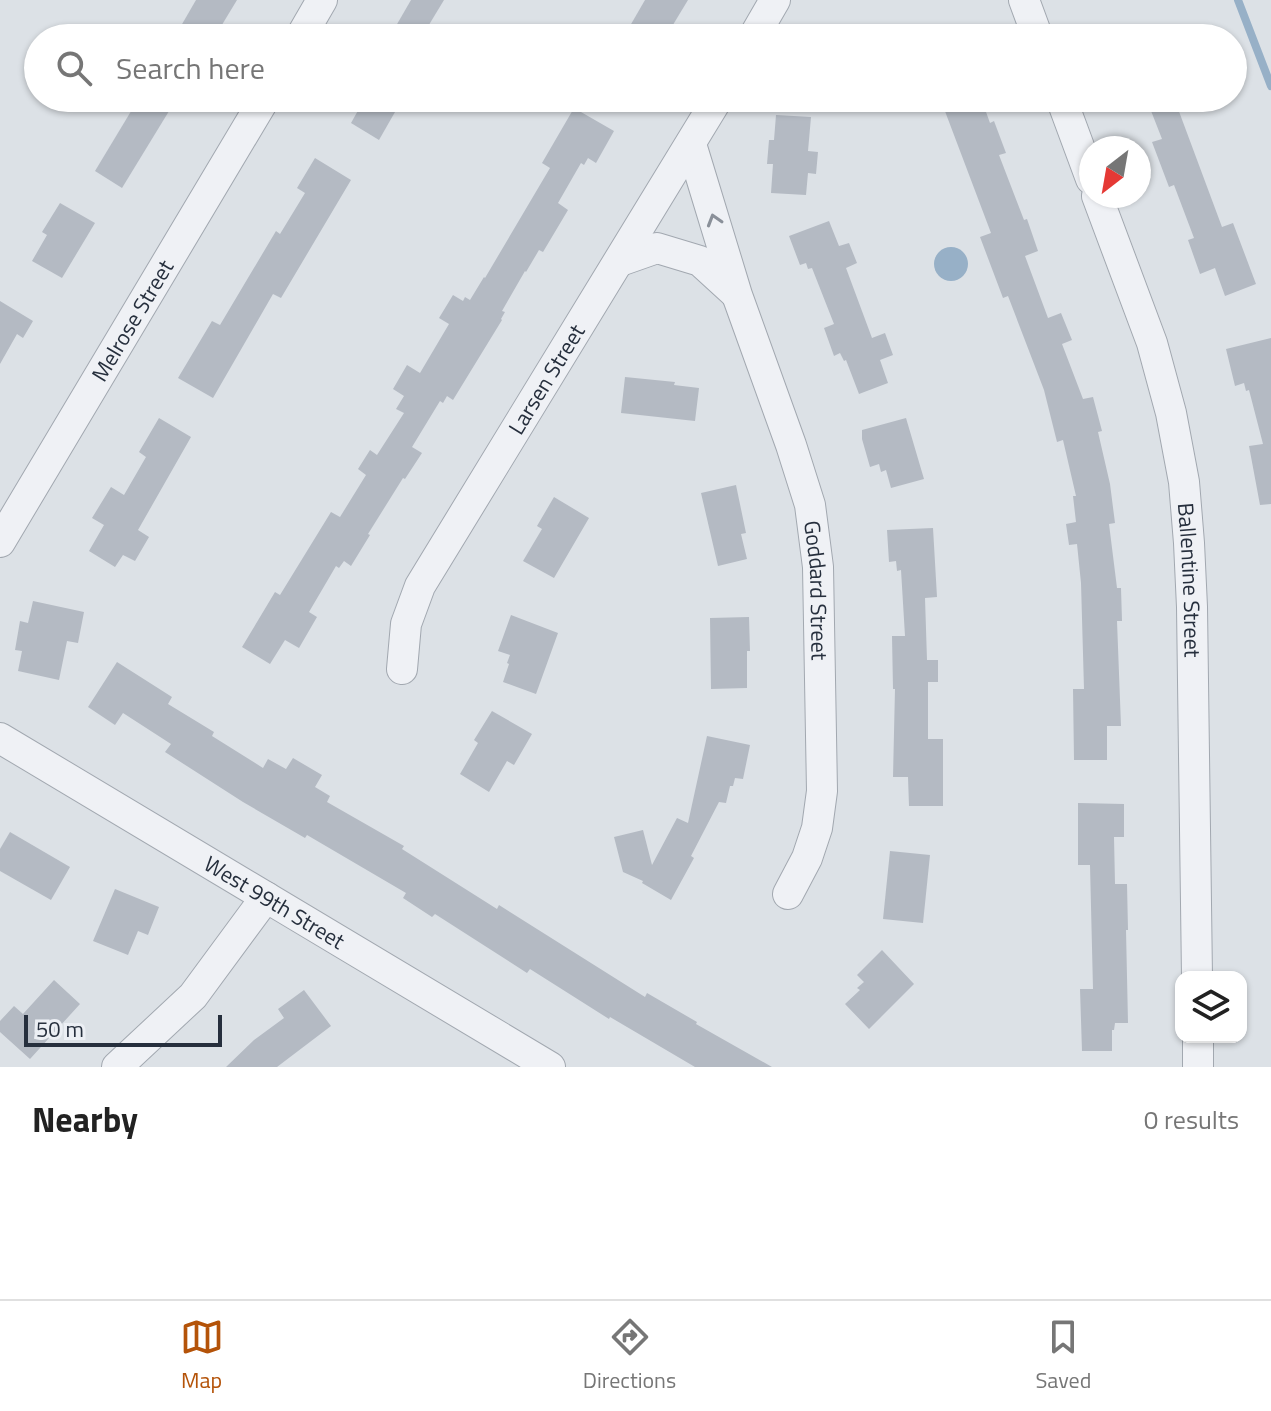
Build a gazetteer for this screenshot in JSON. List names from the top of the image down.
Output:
{
  "streets": {
    "street": [
      "Melrose Street",
      "Larsen Street",
      "Ballentine Street",
      "Goddard Street",
      "West 99th Street"
    ]
  },
  "crossings": [
    ["Larsen Street", "Goddard Street"]
  ],
  "scale_bar": "50 m",
  "north": "bottom left",
  "page": {
    "search": "Search here",
    "scale": "50 m",
    "heading": ["Nearby", "0 results"],
    "nav": ["Map", "Directions", "Saved"]
  }
}
